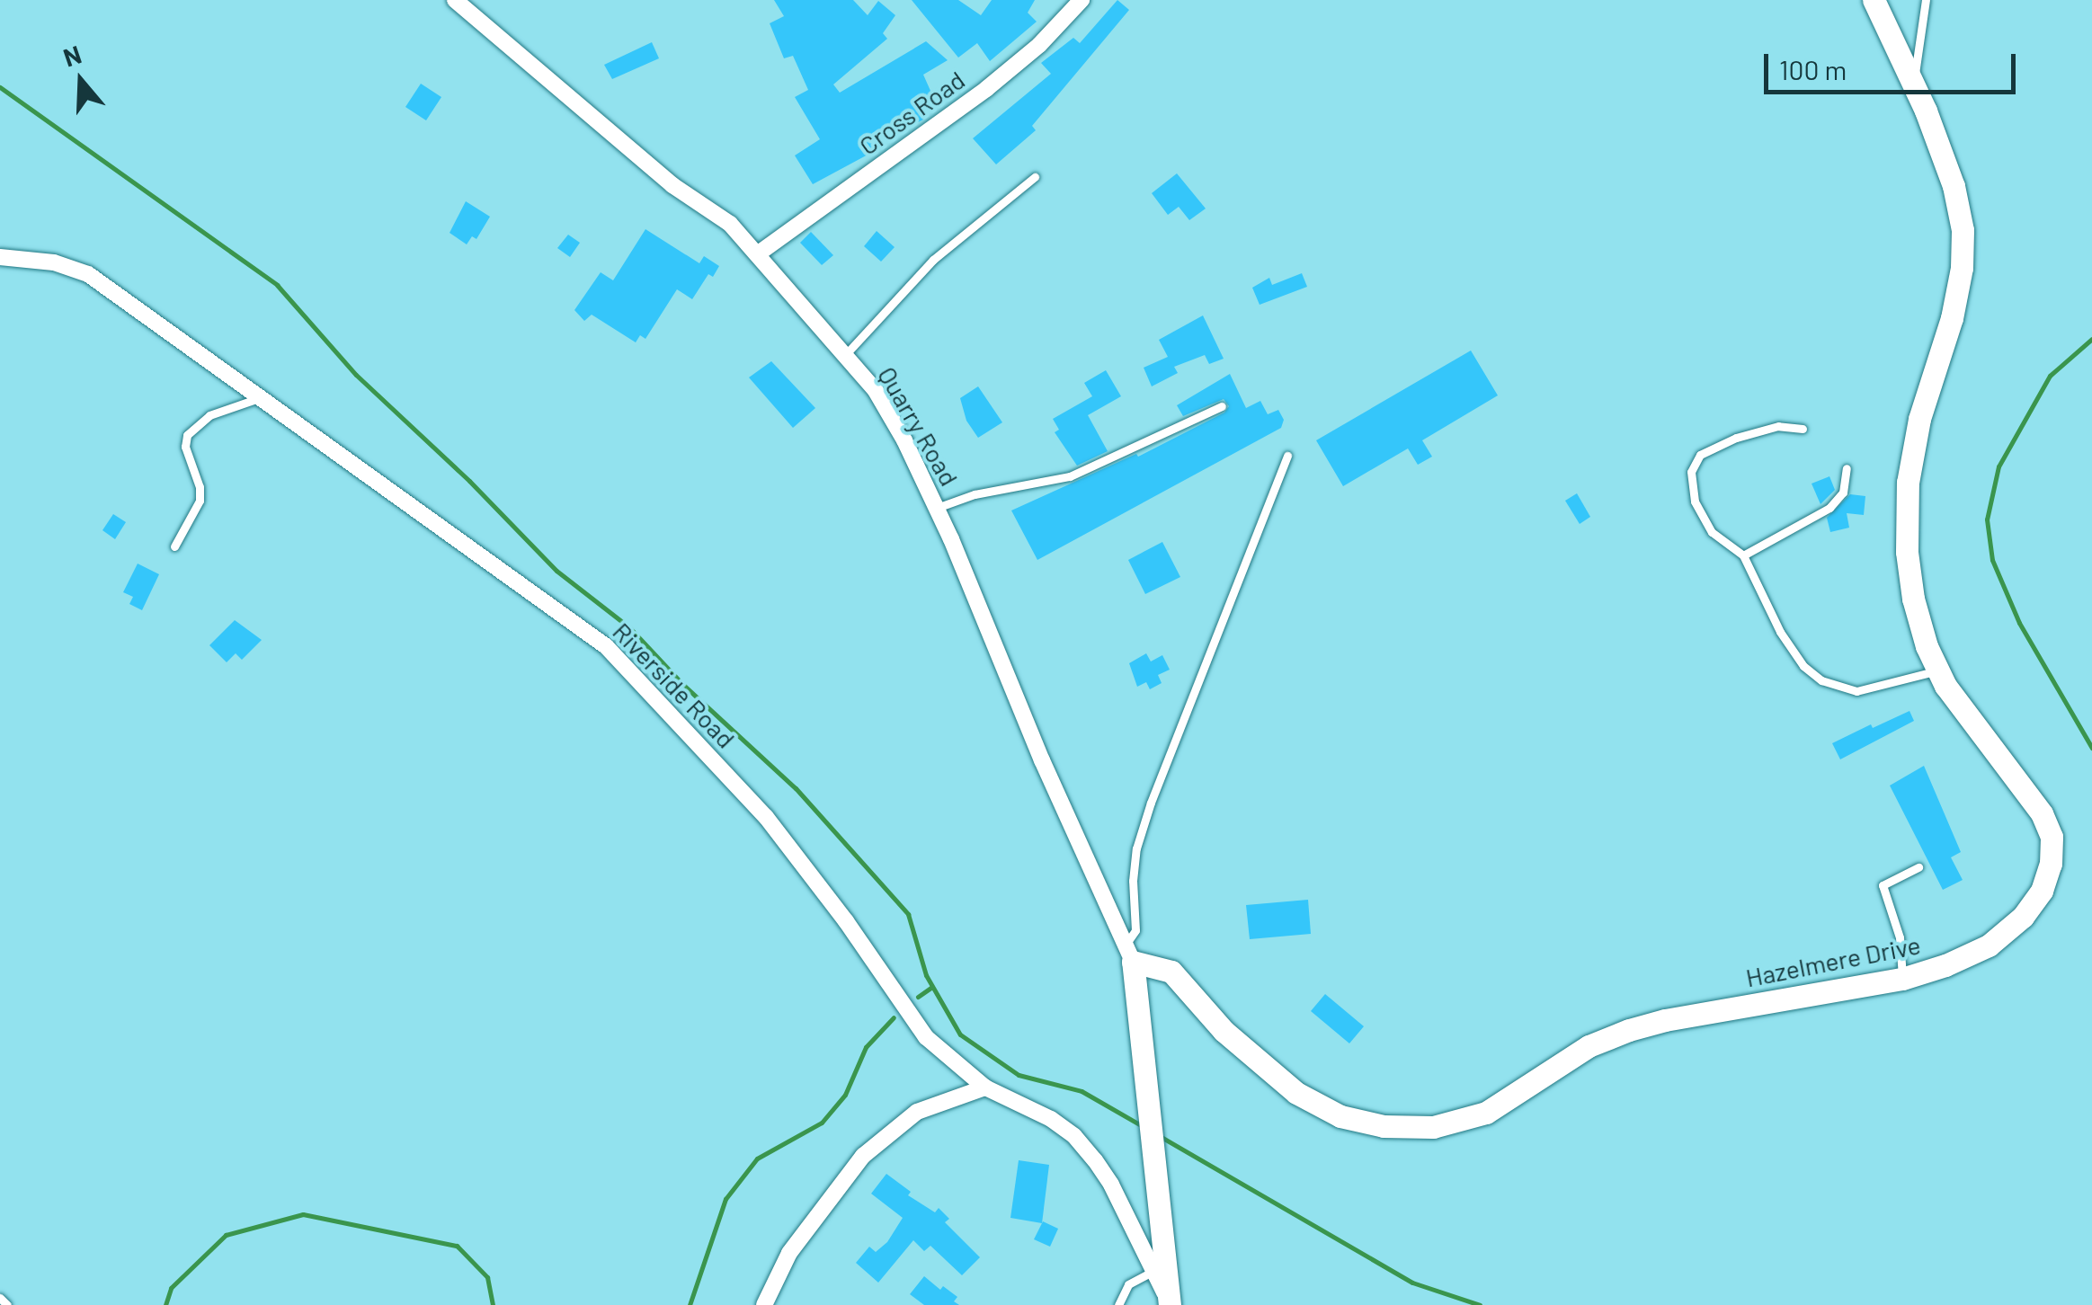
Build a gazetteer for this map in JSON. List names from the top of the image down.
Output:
{
  "streets": {
    "street": [
      "Cross Road",
      "Quarry Road",
      "Riverside Road",
      "Hazelmere Drive"
    ]
  },
  "crossings": [
    ["Cross Road", "Quarry Road"],
    ["Quarry Road", "Hazelmere Drive"]
  ],
  "scale_bar": "100 m",
  "north": "top"
}
